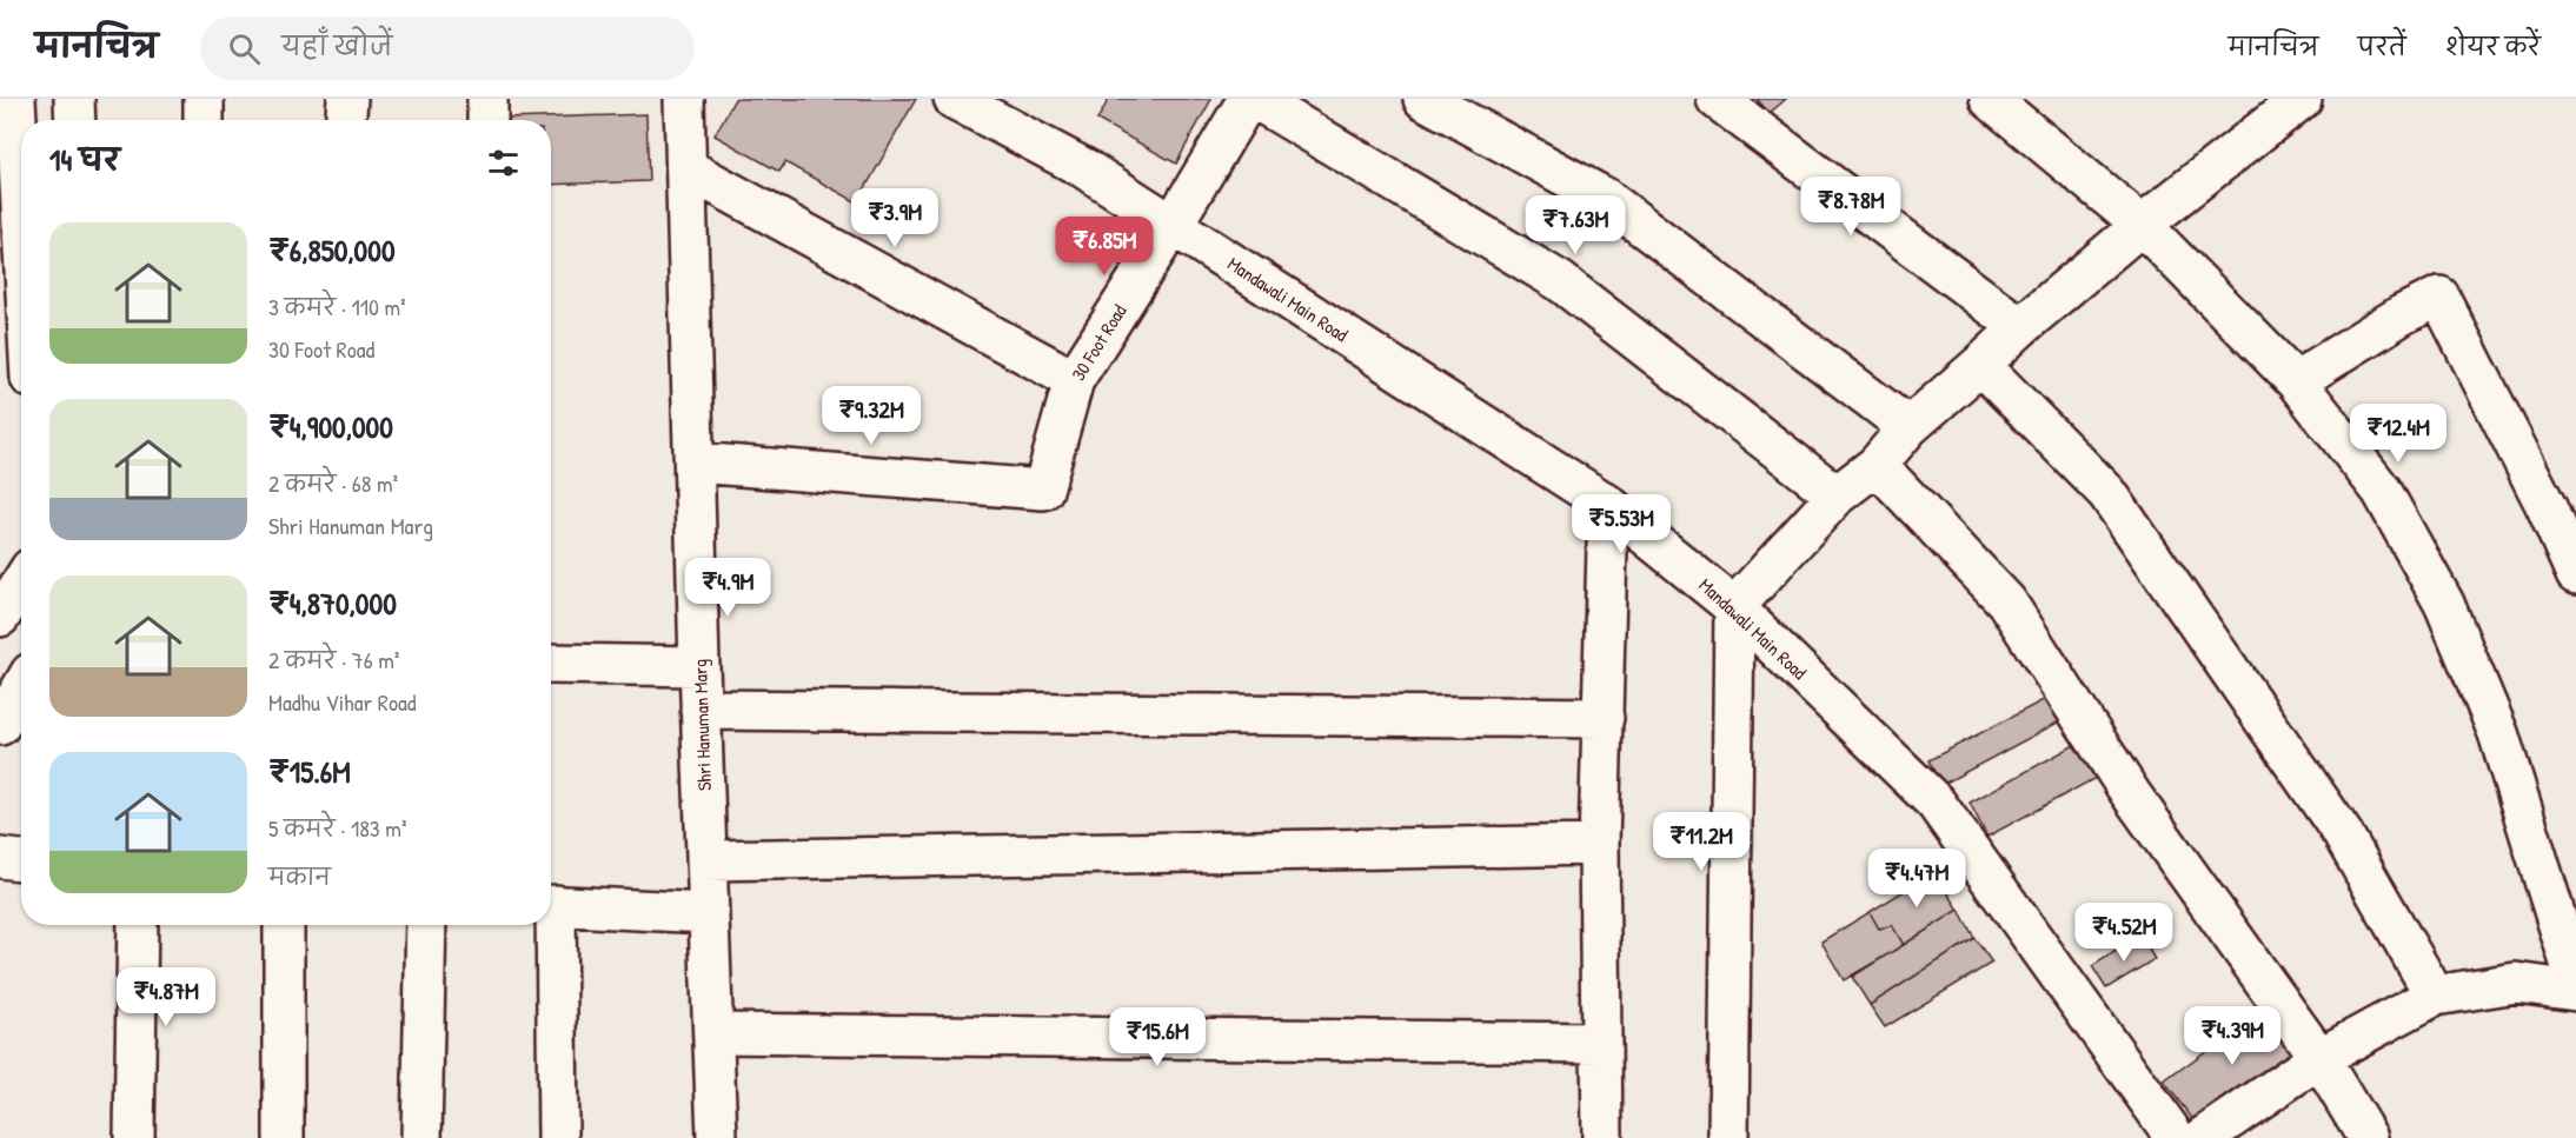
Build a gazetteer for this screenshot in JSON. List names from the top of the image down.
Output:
{
  "streets": {
    "street": ["Mandawali Main Road", "30 Foot Road", "Shri Hanuman Marg"]
  },
  "crossings": [
    ["Mandawali Main Road", "30 Foot Road"],
    ["30 Foot Road", "Shri Hanuman Marg"]
  ],
  "page": {
    "header": "मानचित्र",
    "search": "यहाँ खोजें",
    "nav": ["मानचित्र", "परतें", "शेयर करें"],
    "heading": "14 घर",
    "price": [
      "₹8.78M",
      "₹3.9M",
      "₹7.63M",
      "₹6.85M",
      "₹9.32M",
      "₹12.4M",
      "₹5.53M",
      "₹4.9M",
      "₹11.2M",
      "₹4.47M",
      "₹4.52M",
      "₹4.87M",
      "₹4.39M",
      "₹15.6M"
    ],
    "list": [
      {
        "name": "₹6,850,000",
        "note": "3 कमरे · 110 m² · 30 Foot Road"
      },
      {
        "name": "₹4,900,000",
        "note": "2 कमरे · 68 m² · Shri Hanuman Marg"
      },
      {
        "name": "₹4,870,000",
        "note": "2 कमरे · 76 m² · Madhu Vihar Road"
      },
      {
        "name": "₹15.6M",
        "note": "5 कमरे · 183 m² · मकान"
      }
    ]
  }
}
